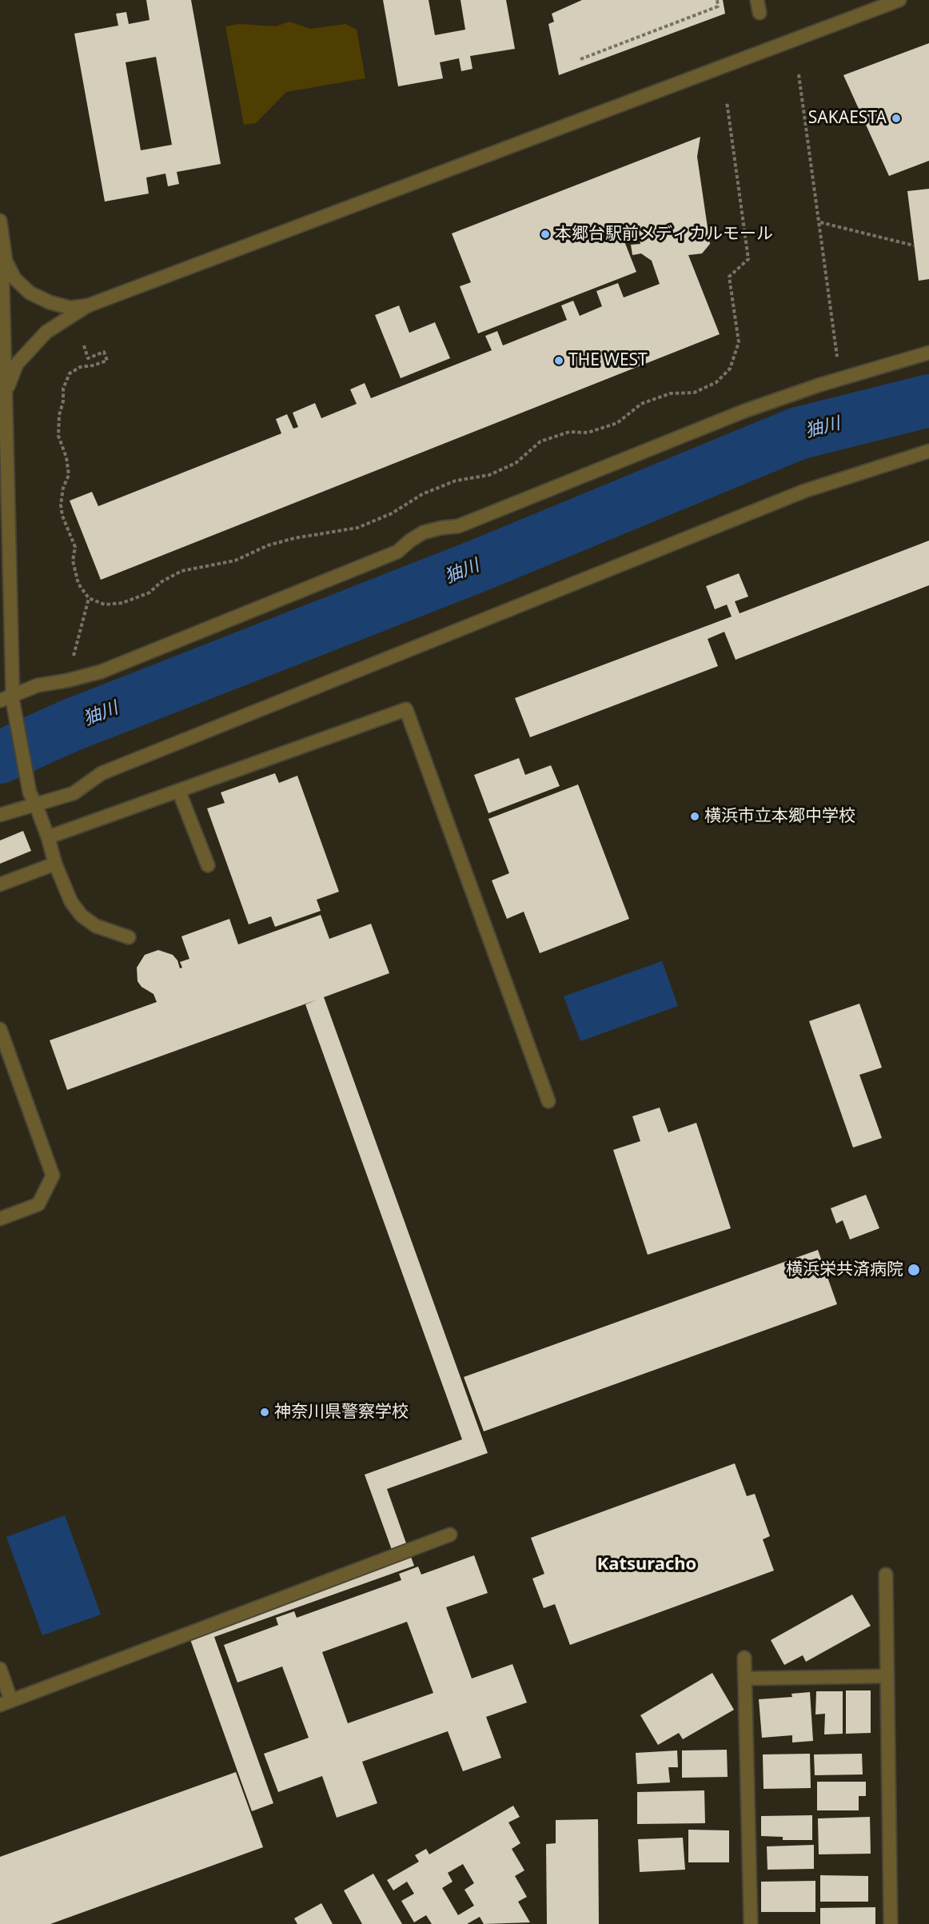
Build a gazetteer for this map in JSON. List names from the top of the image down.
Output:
{
  "districts": ["Katsuracho"],
  "water": ["㹨川"],
  "places": [
    "SAKAESTA",
    "本郷台駅前メディカルモール",
    "THE WEST",
    "横浜市立本郷中学校",
    "横浜栄共済病院",
    "神奈川県警察学校"
  ]
}
